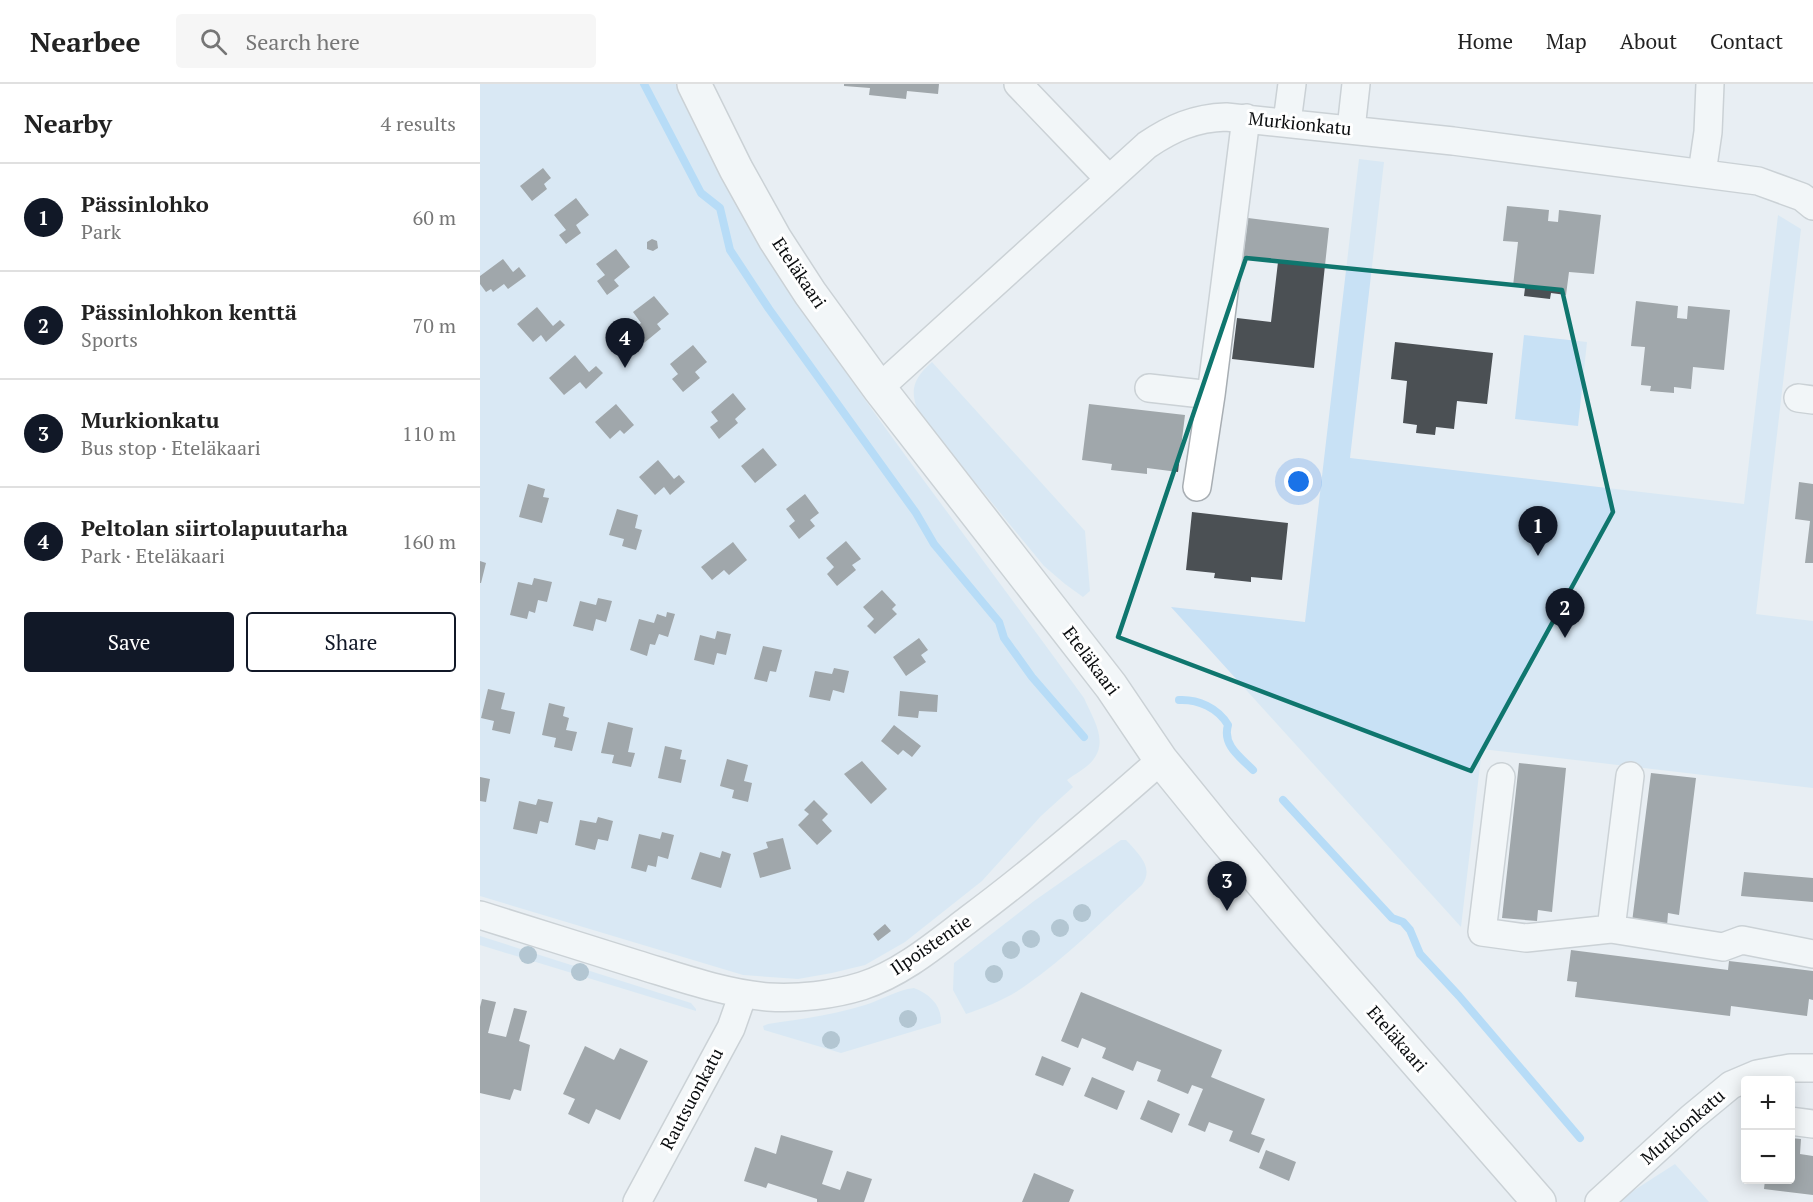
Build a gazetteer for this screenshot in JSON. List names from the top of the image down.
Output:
{
  "streets": {
    "main road": ["Eteläkaari"],
    "street": ["Murkionkatu", "Ilpoistentie", "Rautsuonkatu"]
  },
  "crossings": [
    ["Murkionkatu", "Eteläkaari"],
    ["Eteläkaari", "Ilpoistentie"],
    ["Ilpoistentie", "Rautsuonkatu"]
  ],
  "page": {
    "header": "Nearbee",
    "search": "Search here",
    "nav": [
      "Home",
      "Map",
      "About",
      "Contact"
    ],
    "heading": ["Nearby", "4 results"],
    "list": [
      {
        "mark": "1",
        "name": "Pässinlohko",
        "note": "Park",
        "value": "60 m"
      },
      {
        "mark": "2",
        "name": "Pässinlohkon kenttä",
        "note": "Sports",
        "value": "70 m"
      },
      {
        "mark": "3",
        "name": "Murkionkatu",
        "note": "Bus stop · Eteläkaari",
        "value": "110 m"
      },
      {
        "mark": "4",
        "name": "Peltolan siirtolapuutarha",
        "note": "Park · Eteläkaari",
        "value": "160 m"
      }
    ],
    "pins": [
      "4",
      "1",
      "2",
      "3"
    ],
    "buttons": ["Save", "Share"],
    "map_buttons": ["+", "−"]
  }
}
